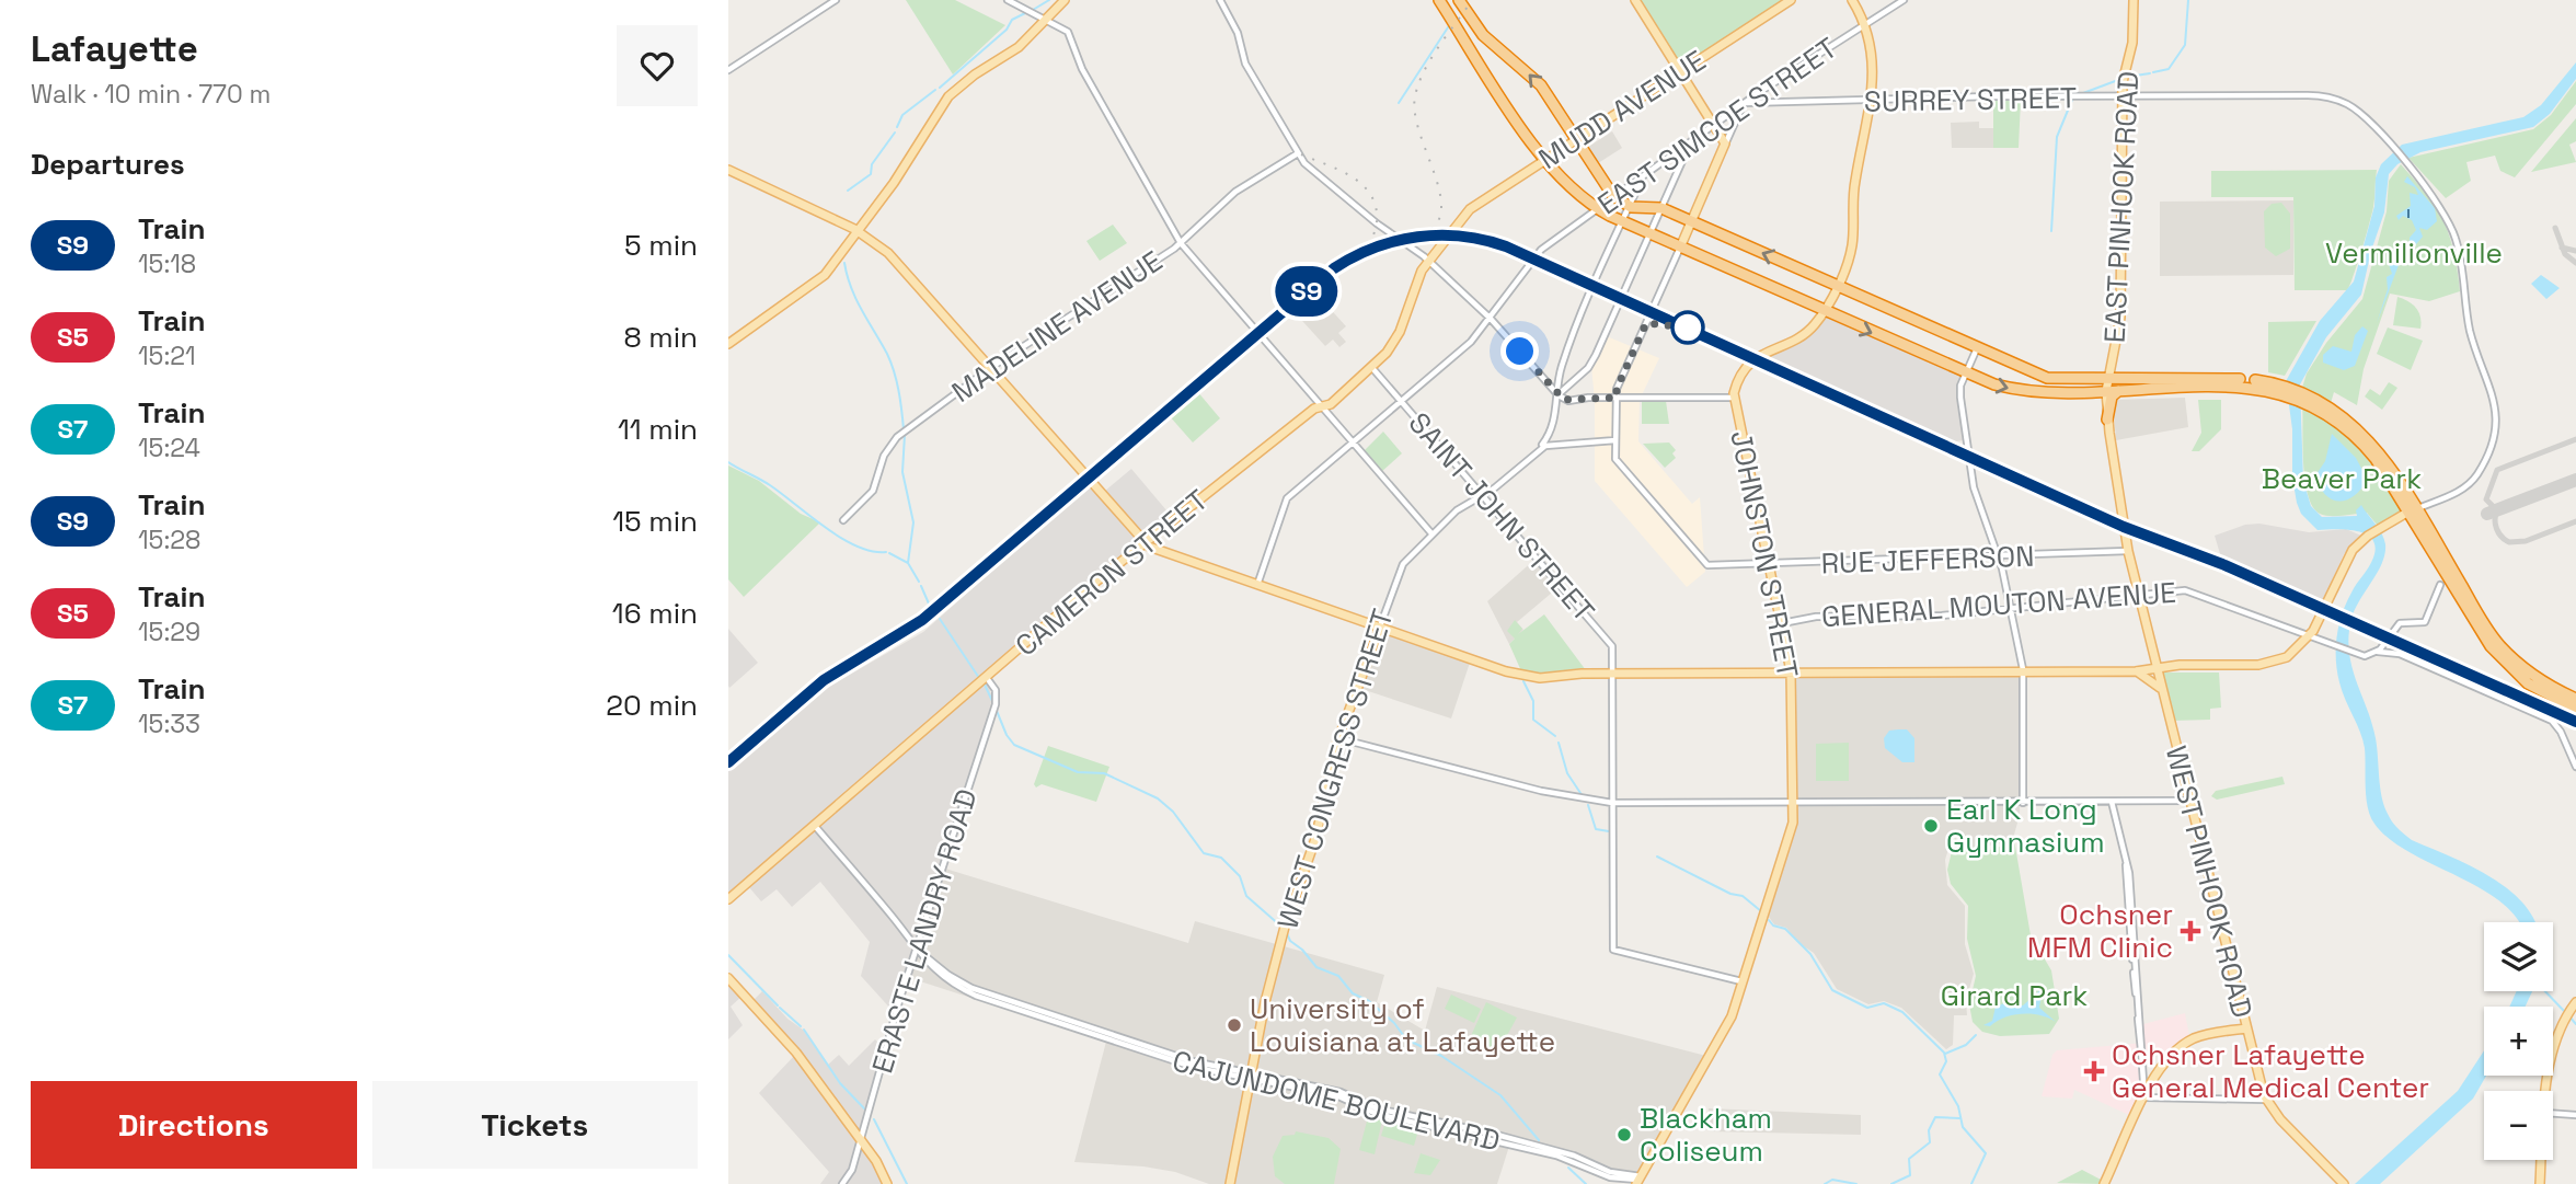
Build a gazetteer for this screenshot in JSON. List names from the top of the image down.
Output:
{
  "streets": {
    "main road": [
      "MUDD AVENUE",
      "EAST PINHOOK ROAD",
      "JOHNSTON STREET",
      "CAMERON STREET",
      "WEST CONGRESS STREET",
      "WEST PINHOOK ROAD"
    ],
    "street": [
      "SURREY STREET",
      "EAST SIMCOE STREET",
      "MADELINE AVENUE",
      "SAINT JOHN STREET",
      "RUE JEFFERSON",
      "GENERAL MOUTON AVENUE",
      "ERASTE LANDRY ROAD",
      "CAJUNDOME BOULEVARD"
    ]
  },
  "crossings": [
    ["SURREY STREET", "EAST SIMCOE STREET"],
    ["SURREY STREET", "EAST PINHOOK ROAD"],
    ["MUDD AVENUE", "CAMERON STREET"],
    ["EAST SIMCOE STREET", "SAINT JOHN STREET"],
    ["SAINT JOHN STREET", "JOHNSTON STREET"],
    ["SAINT JOHN STREET", "CAMERON STREET"],
    ["SAINT JOHN STREET", "WEST CONGRESS STREET"],
    ["JOHNSTON STREET", "RUE JEFFERSON"],
    ["JOHNSTON STREET", "GENERAL MOUTON AVENUE"],
    ["JOHNSTON STREET", "CAJUNDOME BOULEVARD"],
    ["RUE JEFFERSON", "WEST PINHOOK ROAD"],
    ["CAMERON STREET", "ERASTE LANDRY ROAD"],
    ["CAMERON STREET", "CAJUNDOME BOULEVARD"],
    ["GENERAL MOUTON AVENUE", "WEST PINHOOK ROAD"],
    ["WEST CONGRESS STREET", "CAJUNDOME BOULEVARD"],
    ["ERASTE LANDRY ROAD", "CAJUNDOME BOULEVARD"]
  ],
  "parks": ["Vermilionville", "Beaver Park", "Girard Park"],
  "places": {
    "other": ["Earl K Long Gymnasium", "University of Louisiana at Lafayette", "Blackham Coliseum"],
    "health": ["Ochsner MFM Clinic", "Ochsner Lafayette General Medical Center"]
  },
  "page": {
    "heading": [
      ["Lafayette", "Walk · 10 min · 770 m"],
      "Departures"
    ],
    "on_map": "S9",
    "list": [
      {
        "mark": "S9",
        "name": "Train",
        "note": "15:18",
        "value": "5 min"
      },
      {
        "mark": "S5",
        "name": "Train",
        "note": "15:21",
        "value": "8 min"
      },
      {
        "mark": "S7",
        "name": "Train",
        "note": "15:24",
        "value": "11 min"
      },
      {
        "mark": "S9",
        "name": "Train",
        "note": "15:28",
        "value": "15 min"
      },
      {
        "mark": "S5",
        "name": "Train",
        "note": "15:29",
        "value": "16 min"
      },
      {
        "mark": "S7",
        "name": "Train",
        "note": "15:33",
        "value": "20 min"
      }
    ],
    "map_buttons": ["+", "−"],
    "buttons": ["Directions", "Tickets"]
  }
}
